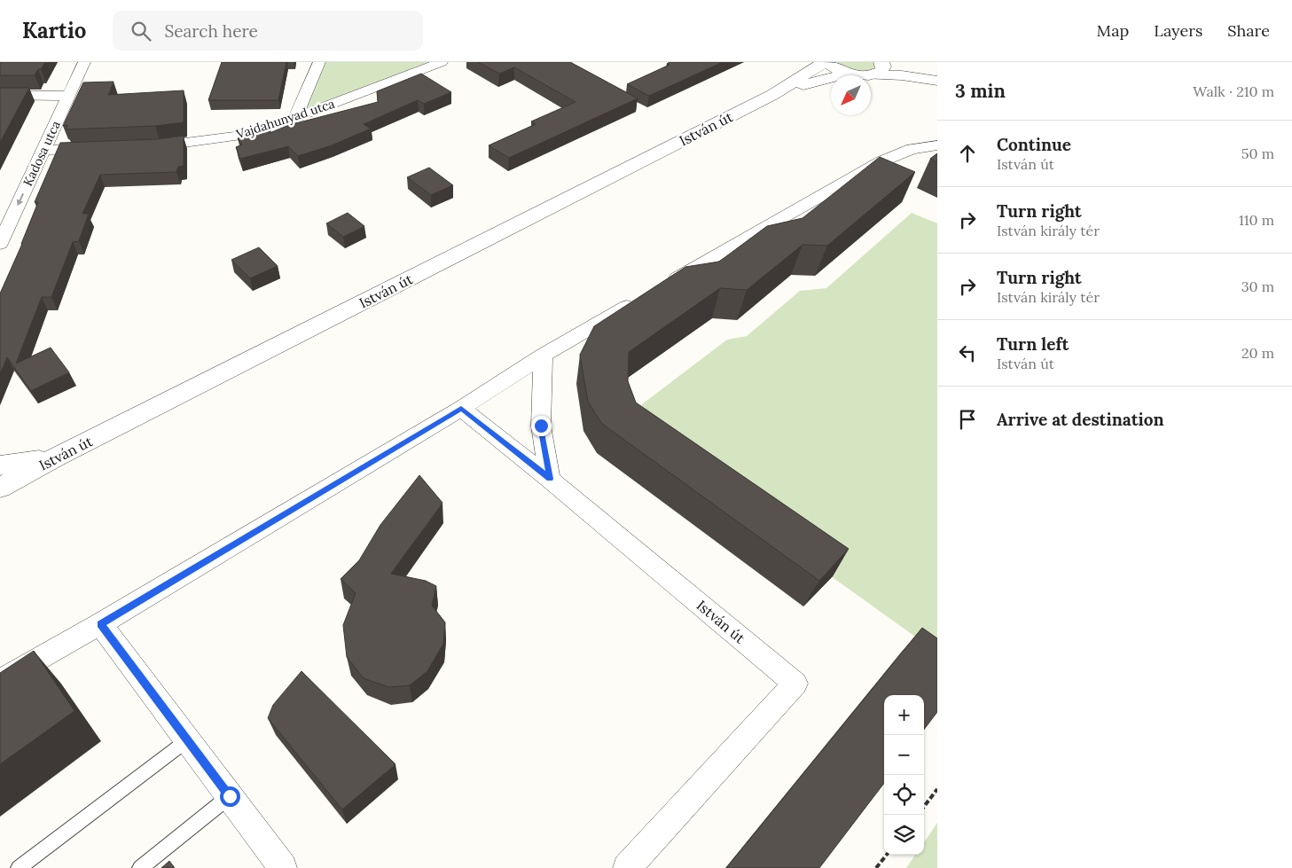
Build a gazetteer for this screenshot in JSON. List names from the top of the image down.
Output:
{
  "streets": {
    "street": ["Vajdahunyad utca", "István út", "Kadosa utca"]
  },
  "one_way": ["Kadosa utca"],
  "north": "bottom left",
  "page": {
    "header": "Kartio",
    "search": "Search here",
    "nav": ["Map", "Layers", "Share"],
    "heading": ["3 min", "Walk · 210 m"],
    "list": [
      ["Continue", "István út", "50 m"],
      ["Turn right", "István király tér", "110 m"],
      ["Turn right", "István király tér", "30 m"],
      ["Turn left", "István út", "20 m"],
      "Arrive at destination"
    ],
    "map_buttons": ["+", "−"]
  }
}
